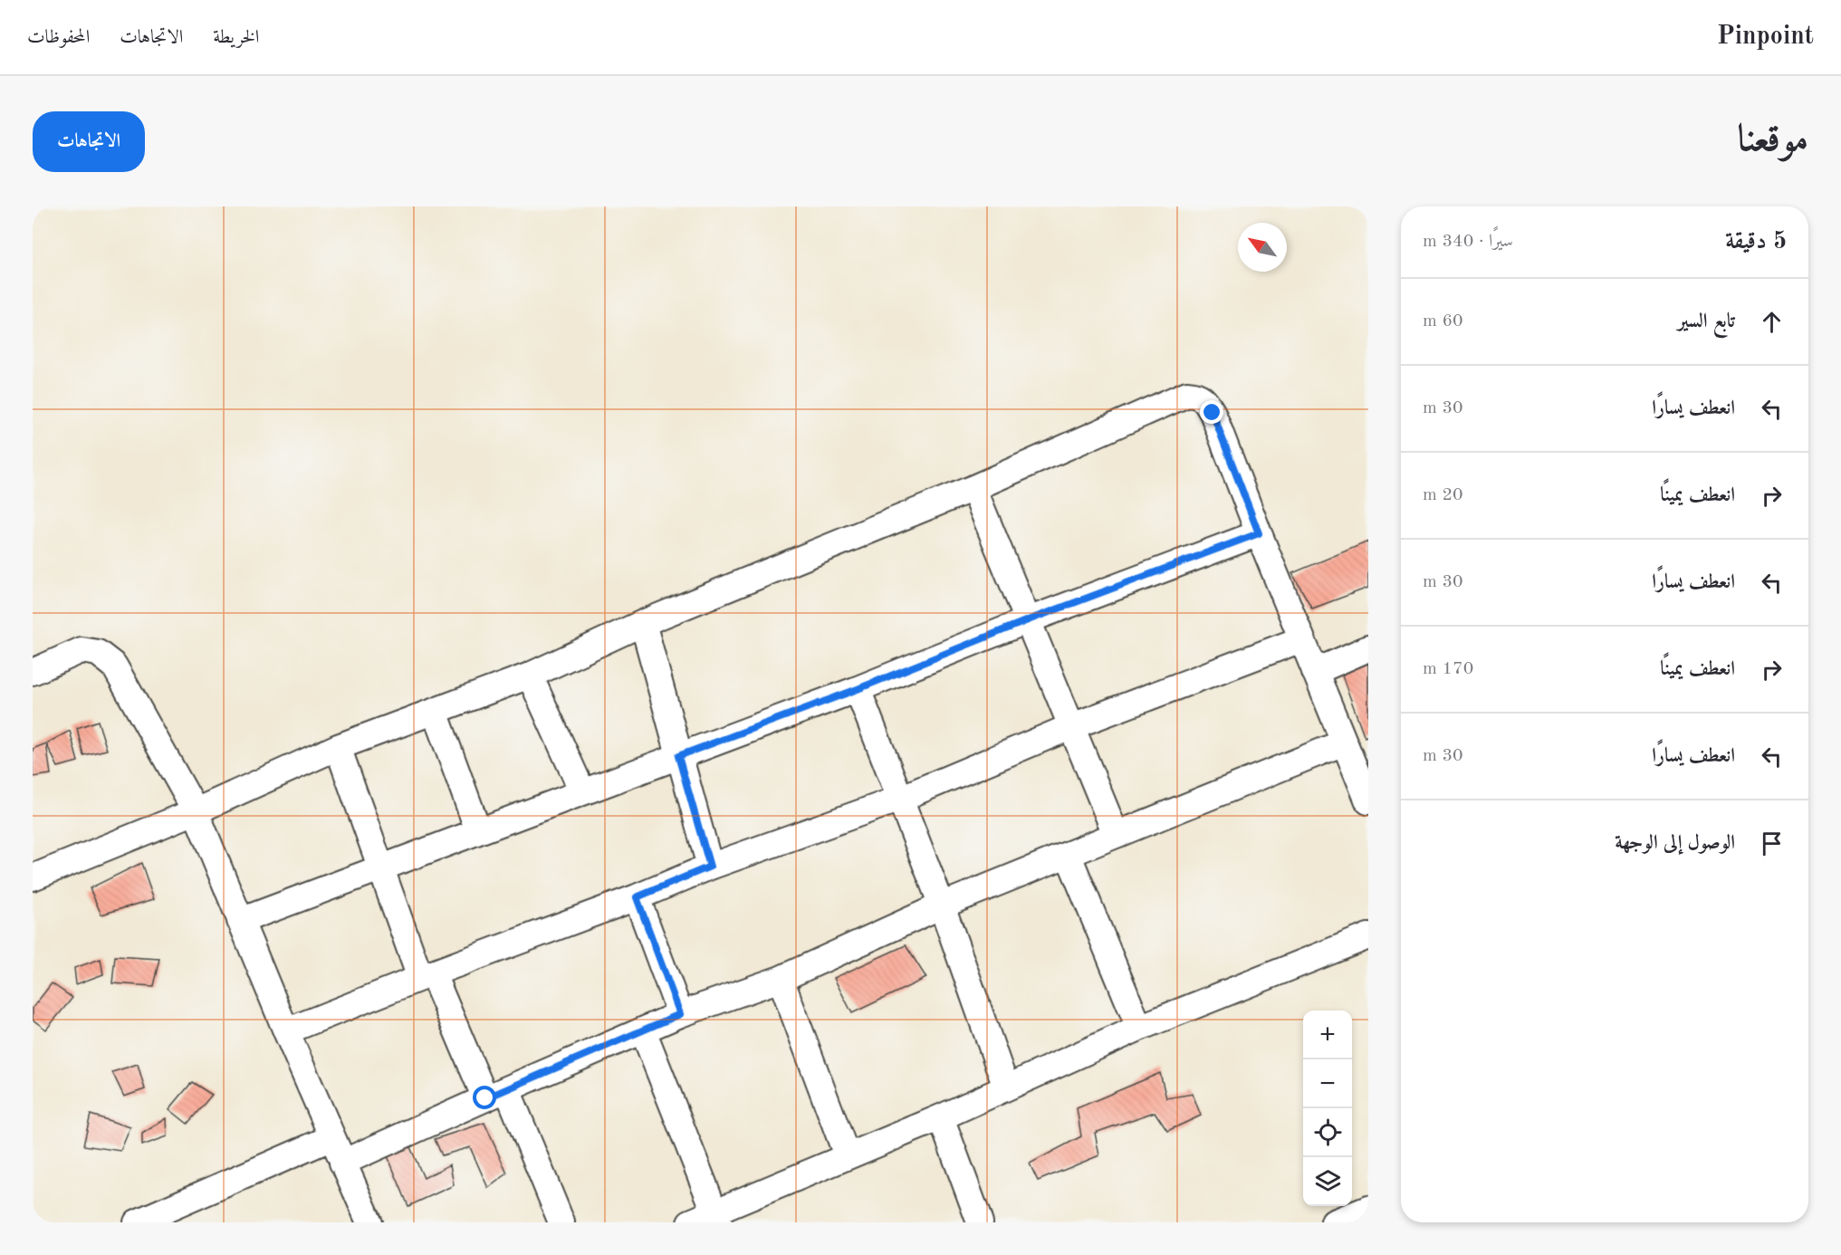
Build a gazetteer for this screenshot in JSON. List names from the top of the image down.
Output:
{
  "north": "top left",
  "page": {
    "header": "Pinpoint",
    "nav": ["الخريطة", "الاتجاهات", "المحفوظات"],
    "title": "موقعنا",
    "buttons": "الاتجاهات",
    "heading": ["5 دقيقة", "سيرًا · 340 m"],
    "list": [
      ["تابع السير", "60 m"],
      ["انعطف يسارًا", "30 m"],
      ["انعطف يمينًا", "20 m"],
      ["انعطف يسارًا", "30 m"],
      ["انعطف يمينًا", "170 m"],
      ["انعطف يسارًا", "30 m"],
      "الوصول إلى الوجهة"
    ],
    "map_buttons": ["+", "−"]
  }
}
